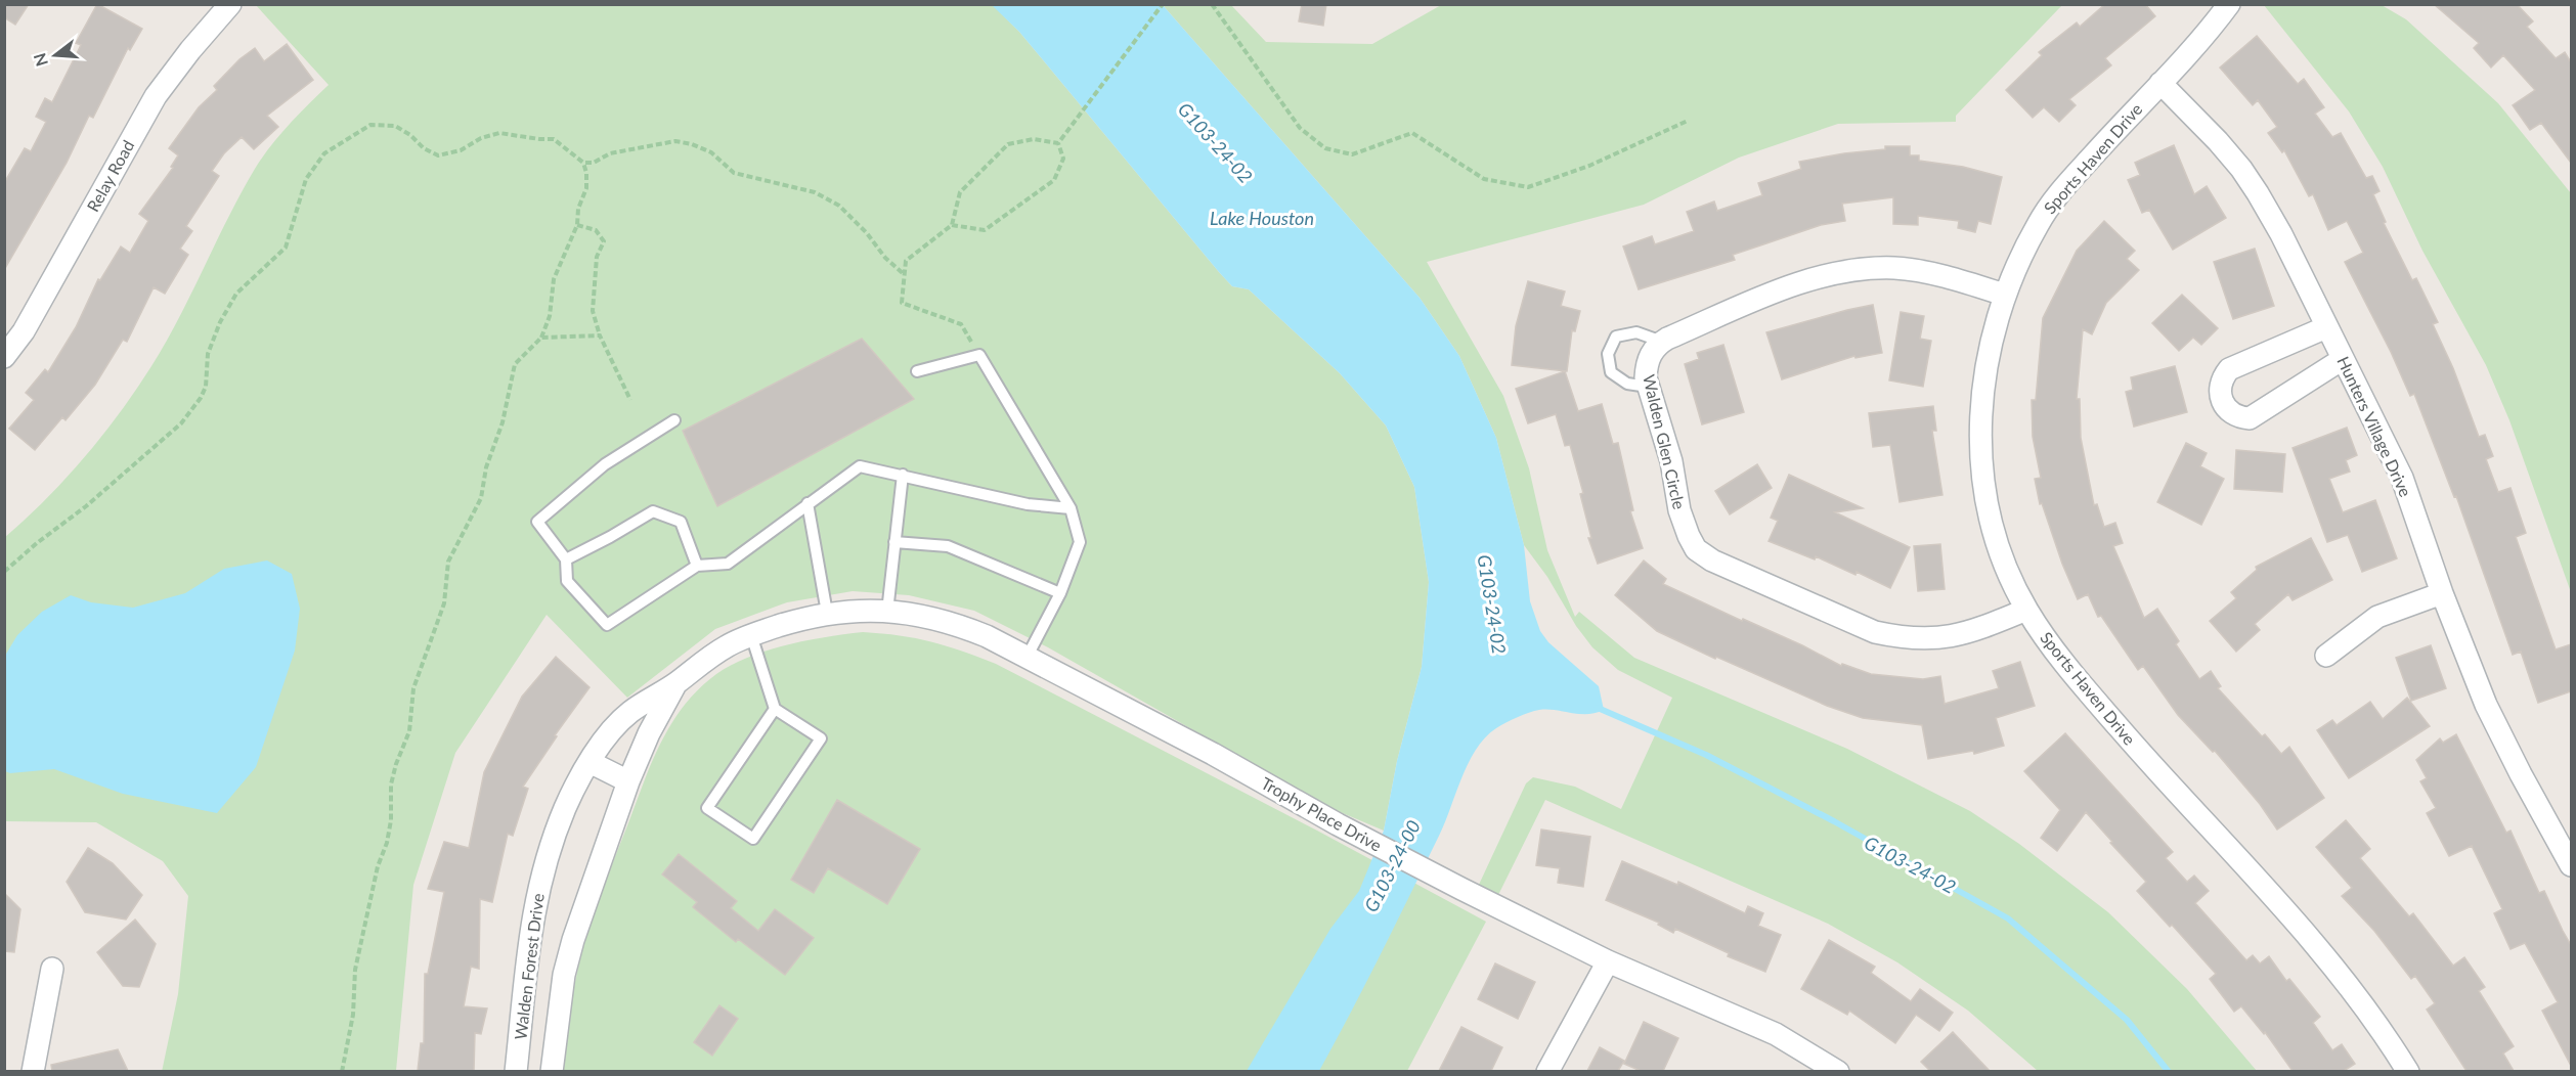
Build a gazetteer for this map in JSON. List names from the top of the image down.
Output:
{
  "streets": {
    "street": [
      "Sports Haven Drive",
      "Relay Road",
      "Hunters Village Drive",
      "Walden Glen Circle",
      "Trophy Place Drive",
      "Walden Forest Drive"
    ]
  },
  "crossings": [
    ["Sports Haven Drive", "Hunters Village Drive"],
    ["Sports Haven Drive", "Walden Glen Circle"],
    ["Trophy Place Drive", "Walden Forest Drive"]
  ],
  "water": ["G103-24-02", "Lake Houston", "G103-24-00"],
  "north": "left"
}
